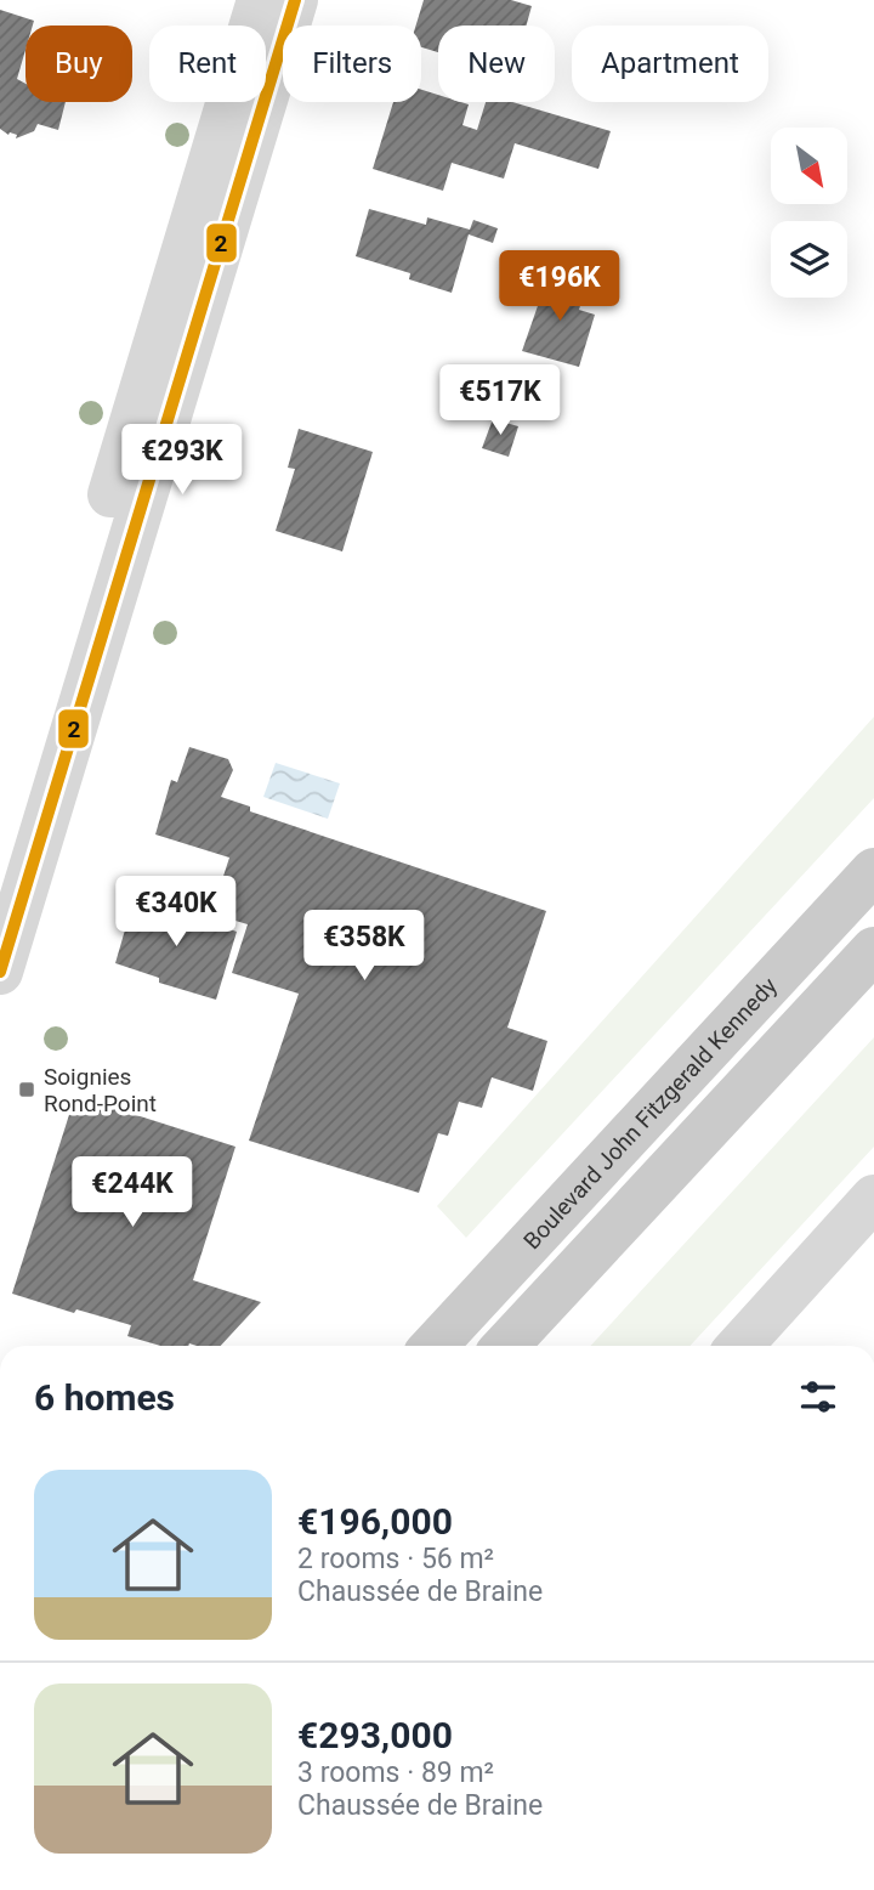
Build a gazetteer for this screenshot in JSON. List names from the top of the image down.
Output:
{
  "streets": {
    "main road": ["Boulevard John Fitzgerald Kennedy"]
  },
  "places": {
    "transit": ["Soignies Rond-Point"]
  },
  "lines": ["transit line 2"],
  "north": "bottom right",
  "page": {
    "chip": [
      "Buy",
      "Rent",
      "Filters",
      "New",
      "Apartment"
    ],
    "price": [
      "€196K",
      "€517K",
      "€293K",
      "€340K",
      "€358K",
      "€244K"
    ],
    "heading": "6 homes",
    "list": [
      {
        "name": "€196,000",
        "note": "2 rooms · 56 m² · Chaussée de Braine"
      },
      {
        "name": "€293,000",
        "note": "3 rooms · 89 m² · Chaussée de Braine"
      }
    ]
  }
}
